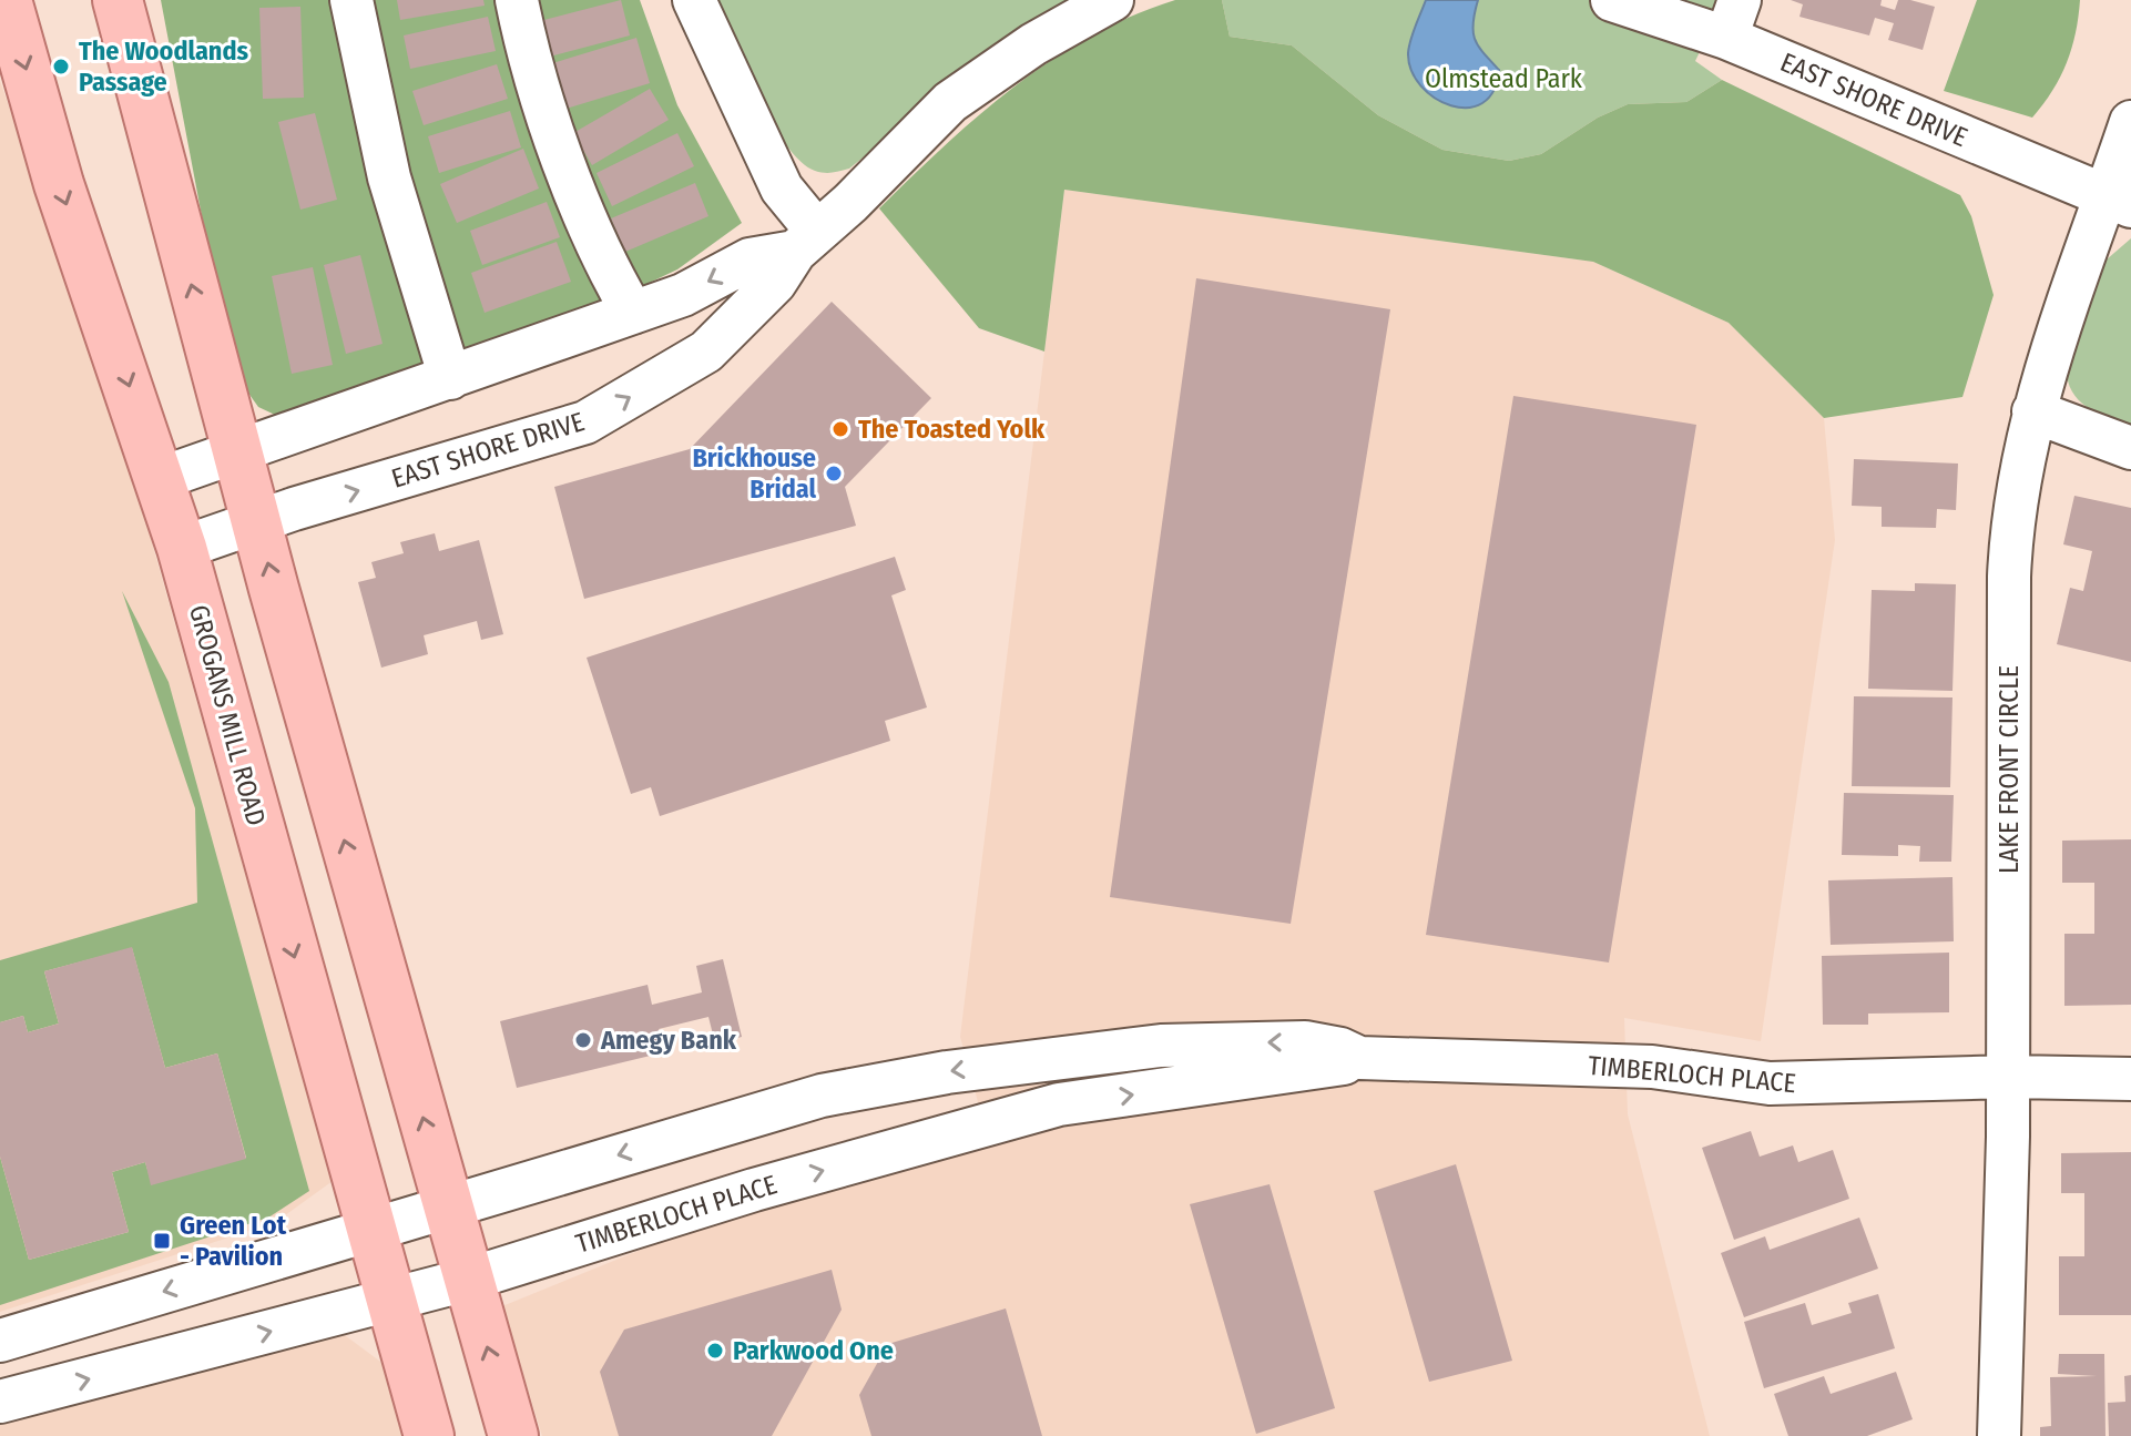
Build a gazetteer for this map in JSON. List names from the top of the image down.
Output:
{
  "streets": {
    "main road": ["GROGANS MILL ROAD"],
    "street": ["EAST SHORE DRIVE", "LAKE FRONT CIRCLE", "TIMBERLOCH PLACE"]
  },
  "crossings": [
    ["EAST SHORE DRIVE", "GROGANS MILL ROAD"],
    ["EAST SHORE DRIVE", "LAKE FRONT CIRCLE"],
    ["GROGANS MILL ROAD", "TIMBERLOCH PLACE"],
    ["LAKE FRONT CIRCLE", "TIMBERLOCH PLACE"]
  ],
  "parks": ["Olmstead Park"],
  "places": {
    "other": [
      "The Woodlands Passage",
      "The Toasted Yolk",
      "Brickhouse Bridal",
      "Amegy Bank",
      "Parkwood One"
    ],
    "transit": ["Green Lot - Pavilion"]
  }
}
